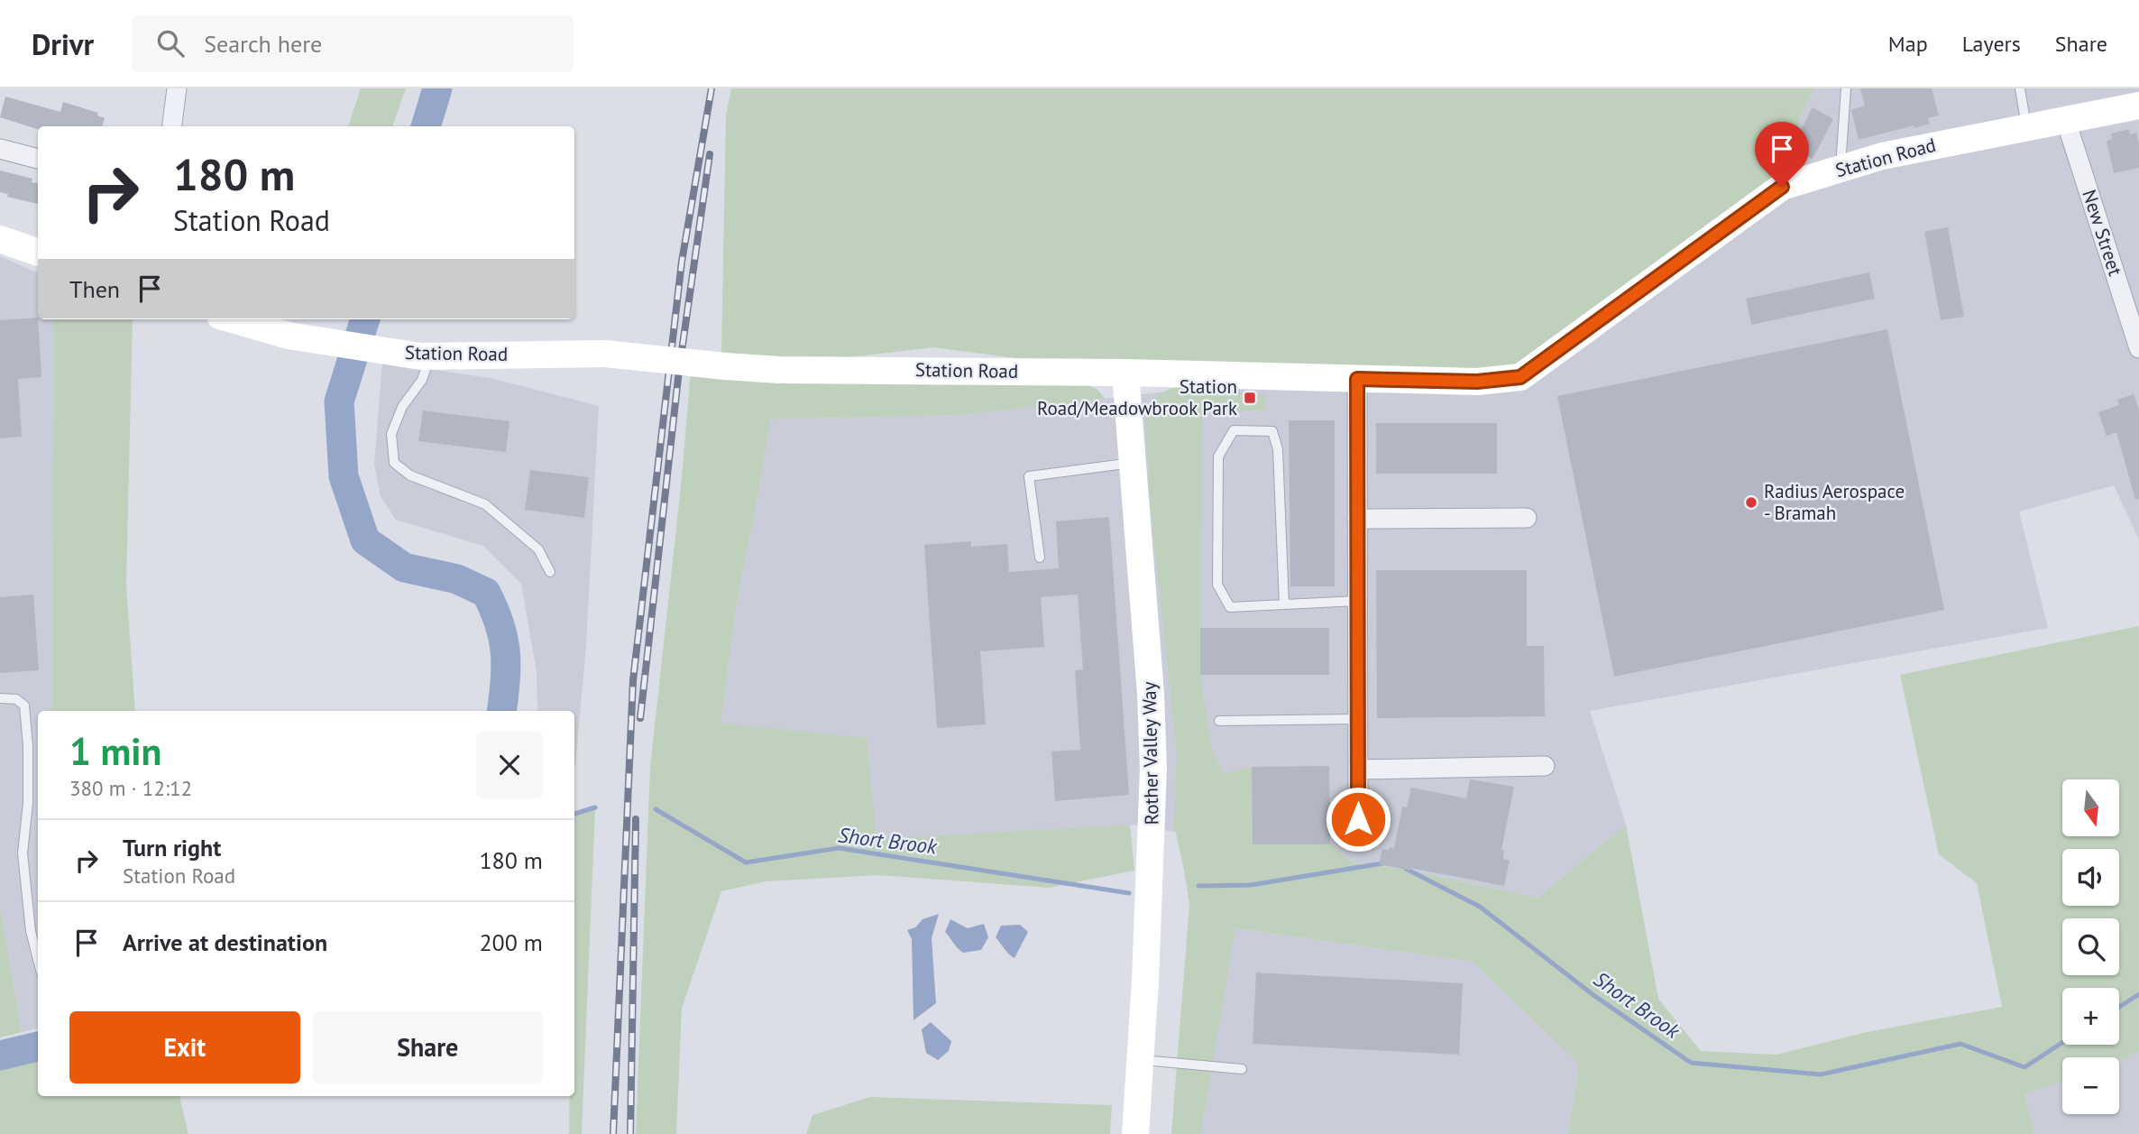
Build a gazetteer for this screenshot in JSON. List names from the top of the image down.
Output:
{
  "streets": {
    "main road": ["Station Road", "Rother Valley Way"],
    "street": ["New Street"]
  },
  "crossings": [
    ["Station Road", "New Street"],
    ["Station Road", "Rother Valley Way"]
  ],
  "water": ["Short Brook"],
  "places": {
    "transit": ["Station Road/Meadowbrook Park"],
    "other": ["Radius Aerospace - Bramah"]
  },
  "north": "bottom",
  "page": {
    "header": "Drivr",
    "search": "Search here",
    "nav": ["Map", "Layers", "Share"],
    "turn": ["180 m", "Station Road"],
    "then": "Then",
    "heading": ["1 min", "380 m · 12:12"],
    "map_buttons": ["+", "−"],
    "list": [
      {
        "name": "Turn right",
        "note": "Station Road",
        "value": "180 m"
      },
      {
        "name": "Arrive at destination",
        "value": "200 m"
      }
    ],
    "buttons": ["Exit", "Share"]
  }
}
